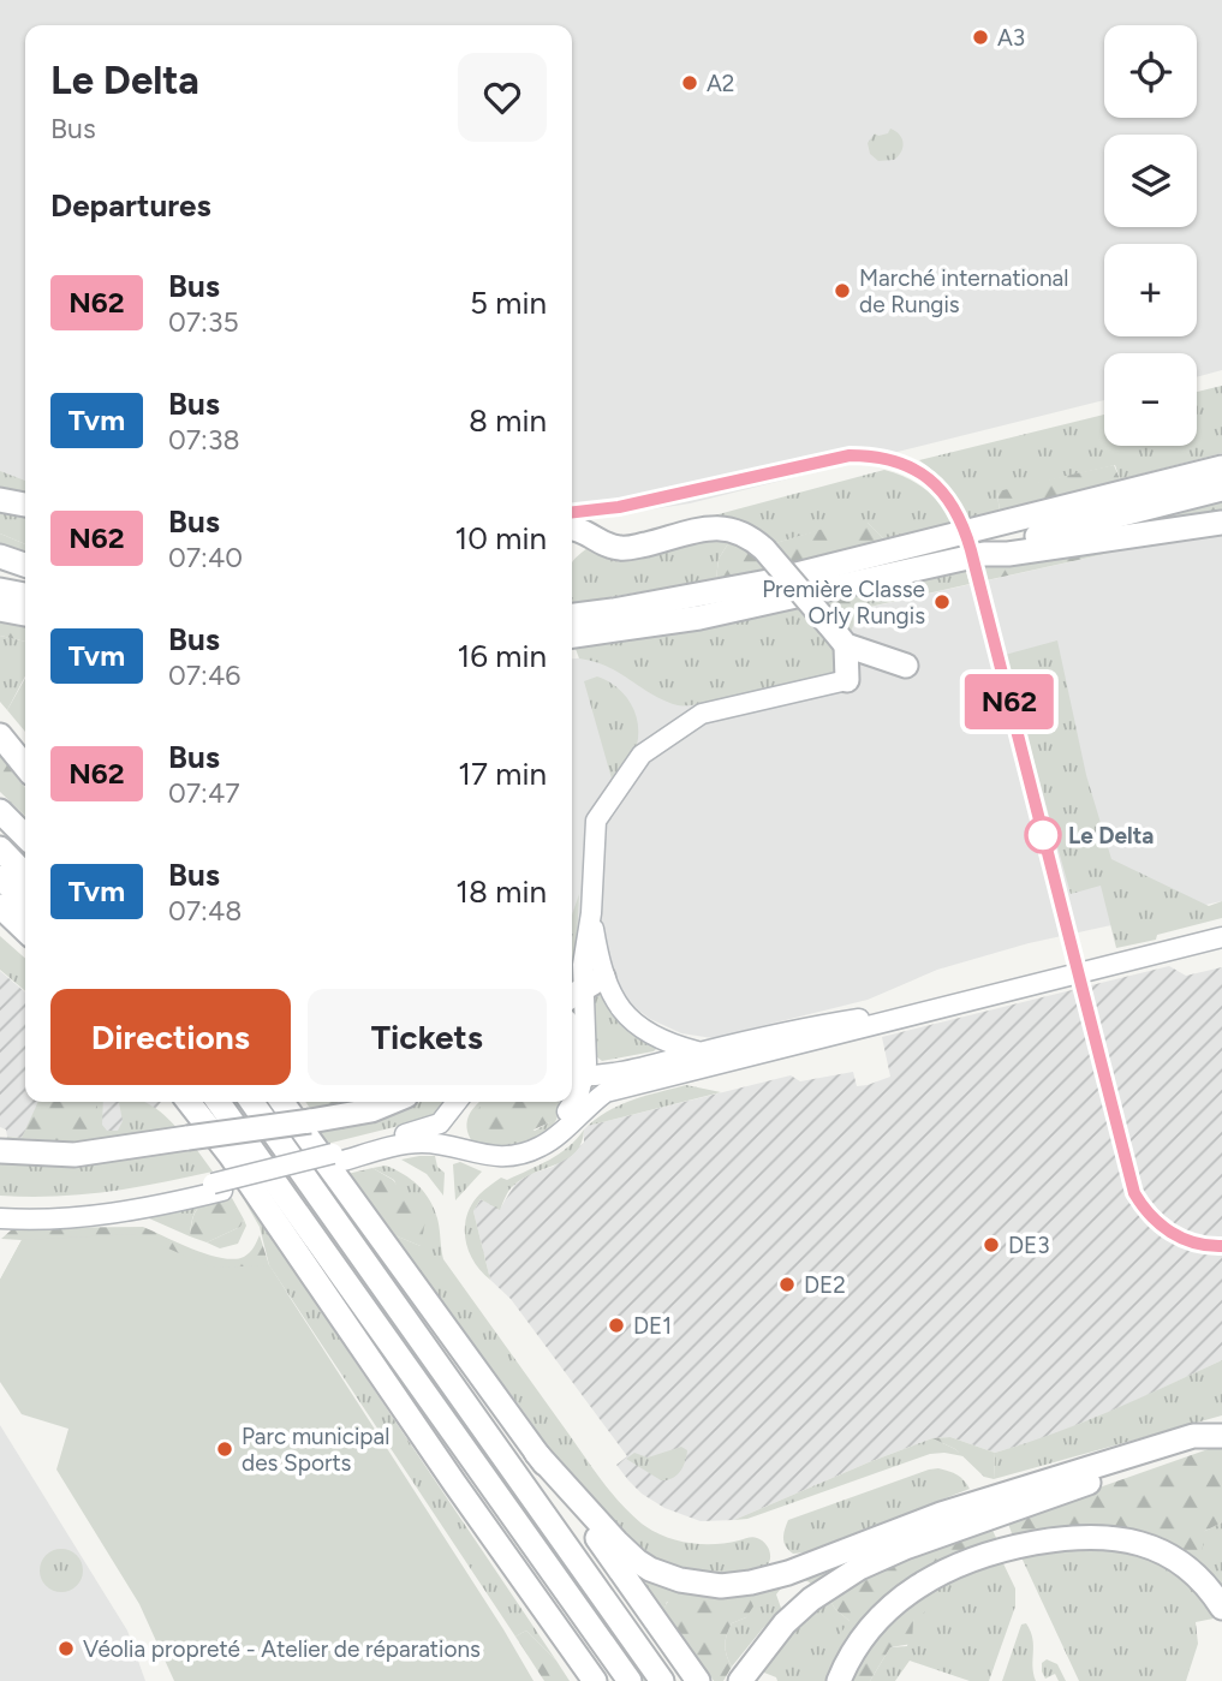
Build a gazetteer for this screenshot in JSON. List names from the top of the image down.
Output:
{
  "places": [
    "A3",
    "A2",
    "Marché international de Rungis",
    "Première Classe Orly Rungis",
    "Le Delta",
    "DE3",
    "DE2",
    "DE1",
    "Parc municipal des Sports",
    "Véolia propreté - Atelier de réparations"
  ],
  "lines": ["bus line N62"],
  "page": {
    "on_map": "N62",
    "map_buttons": ["+", "−"],
    "heading": [
      ["Le Delta", "Bus"],
      "Departures"
    ],
    "list": [
      {
        "mark": "N62",
        "name": "Bus",
        "note": "07:35",
        "value": "5 min"
      },
      {
        "mark": "Tvm",
        "name": "Bus",
        "note": "07:38",
        "value": "8 min"
      },
      {
        "mark": "N62",
        "name": "Bus",
        "note": "07:40",
        "value": "10 min"
      },
      {
        "mark": "Tvm",
        "name": "Bus",
        "note": "07:46",
        "value": "16 min"
      },
      {
        "mark": "N62",
        "name": "Bus",
        "note": "07:47",
        "value": "17 min"
      },
      {
        "mark": "Tvm",
        "name": "Bus",
        "note": "07:48",
        "value": "18 min"
      }
    ],
    "buttons": ["Directions", "Tickets"]
  }
}
